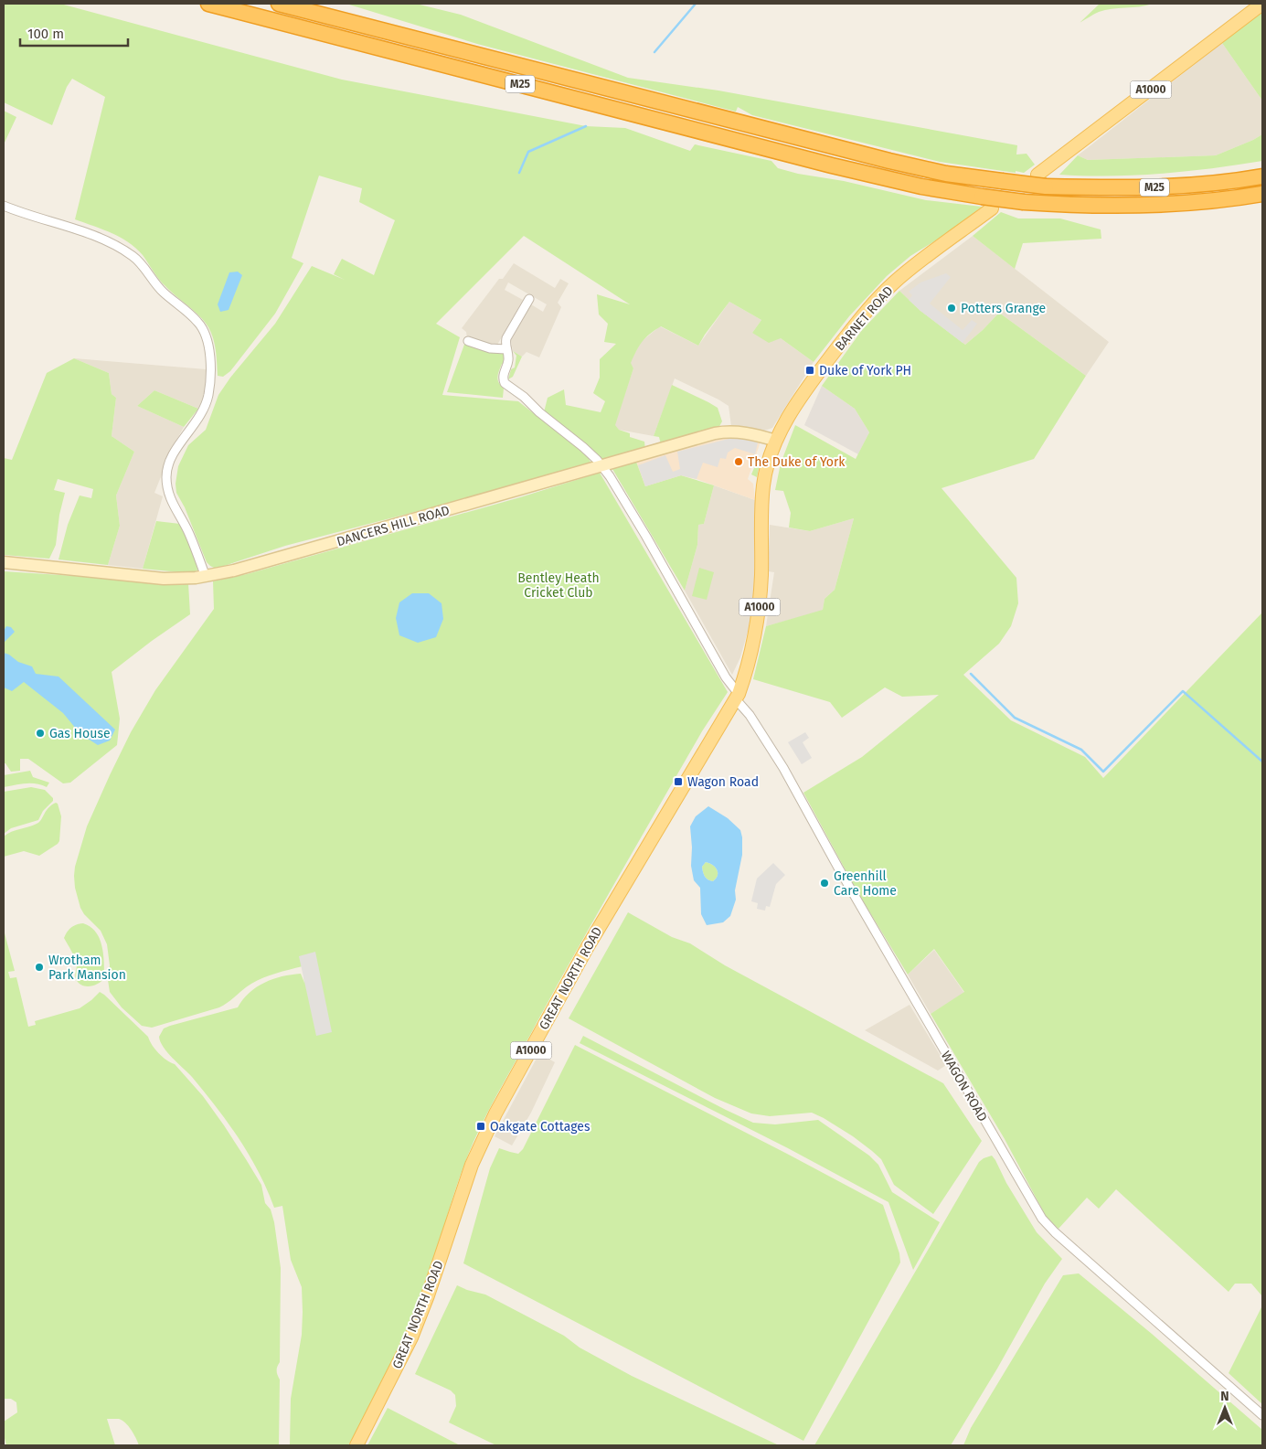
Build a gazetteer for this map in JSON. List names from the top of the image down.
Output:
{
  "streets": {
    "highway": ["M25"],
    "main road": ["A1000", "BARNET ROAD", "GREAT NORTH ROAD"],
    "street": ["DANCERS HILL ROAD", "WAGON ROAD"]
  },
  "crossings": [
    ["M25", "A1000"],
    ["BARNET ROAD", "DANCERS HILL ROAD"],
    ["BARNET ROAD", "GREAT NORTH ROAD"],
    ["DANCERS HILL ROAD", "WAGON ROAD"],
    ["GREAT NORTH ROAD", "WAGON ROAD"]
  ],
  "parks": ["Bentley Heath Cricket Club"],
  "places": {
    "other": [
      "Potters Grange",
      "The Duke of York",
      "Gas House",
      "Greenhill Care Home",
      "Wrotham Park Mansion"
    ],
    "transit": ["Duke of York PH", "Wagon Road", "Oakgate Cottages"]
  },
  "scale_bar": "100 m",
  "north": "top"
}
